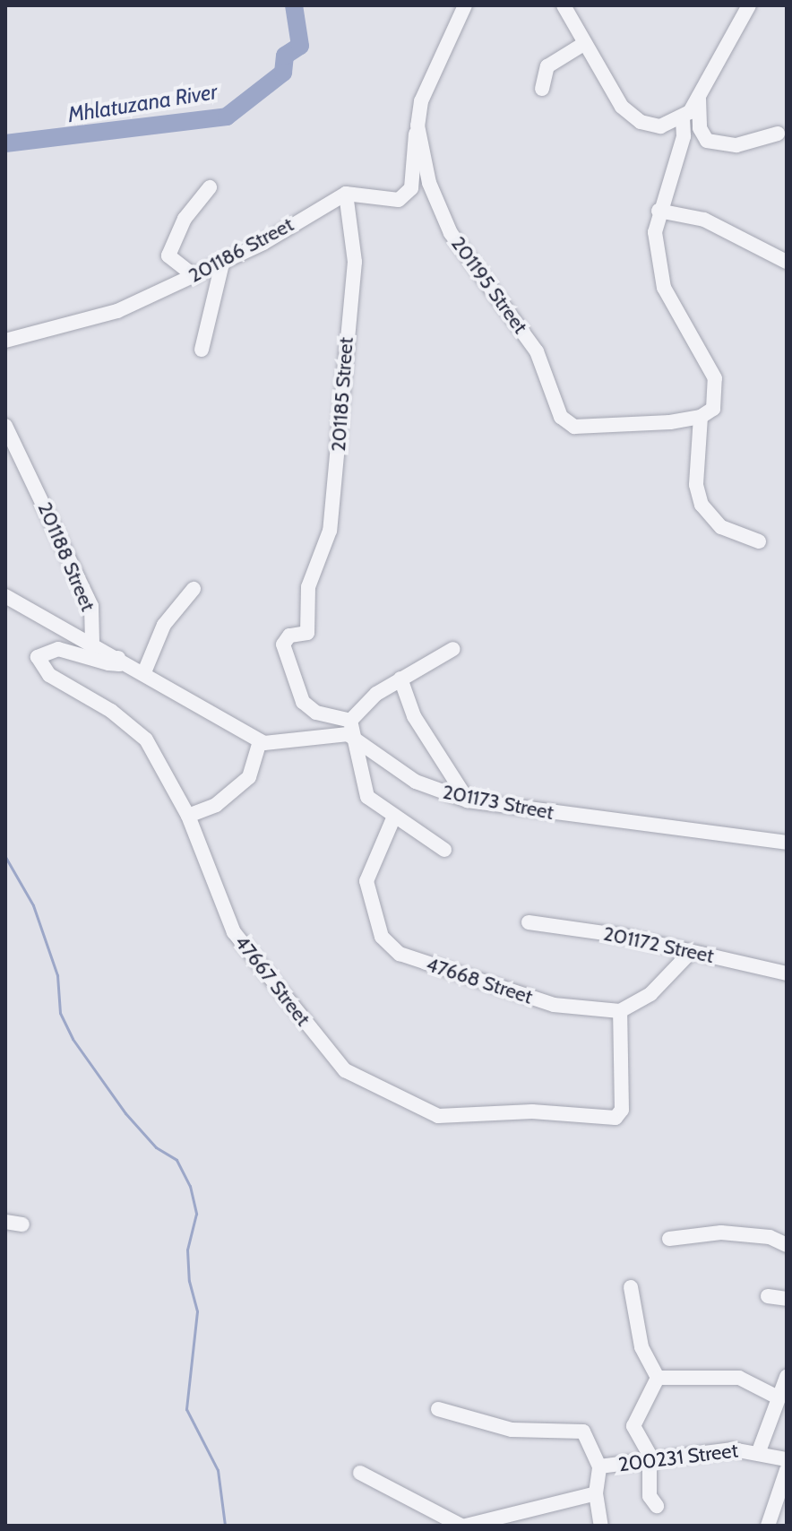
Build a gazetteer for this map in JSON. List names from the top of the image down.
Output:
{
  "streets": {
    "street": [
      "201186 Street",
      "201195 Street",
      "201185 Street",
      "201188 Street",
      "201173 Street",
      "201172 Street",
      "47667 Street",
      "47668 Street",
      "200231 Street"
    ]
  },
  "crossings": [
    ["201186 Street", "201185 Street"],
    ["47667 Street", "47668 Street"]
  ],
  "water": ["Mhlatuzana River"]
}
